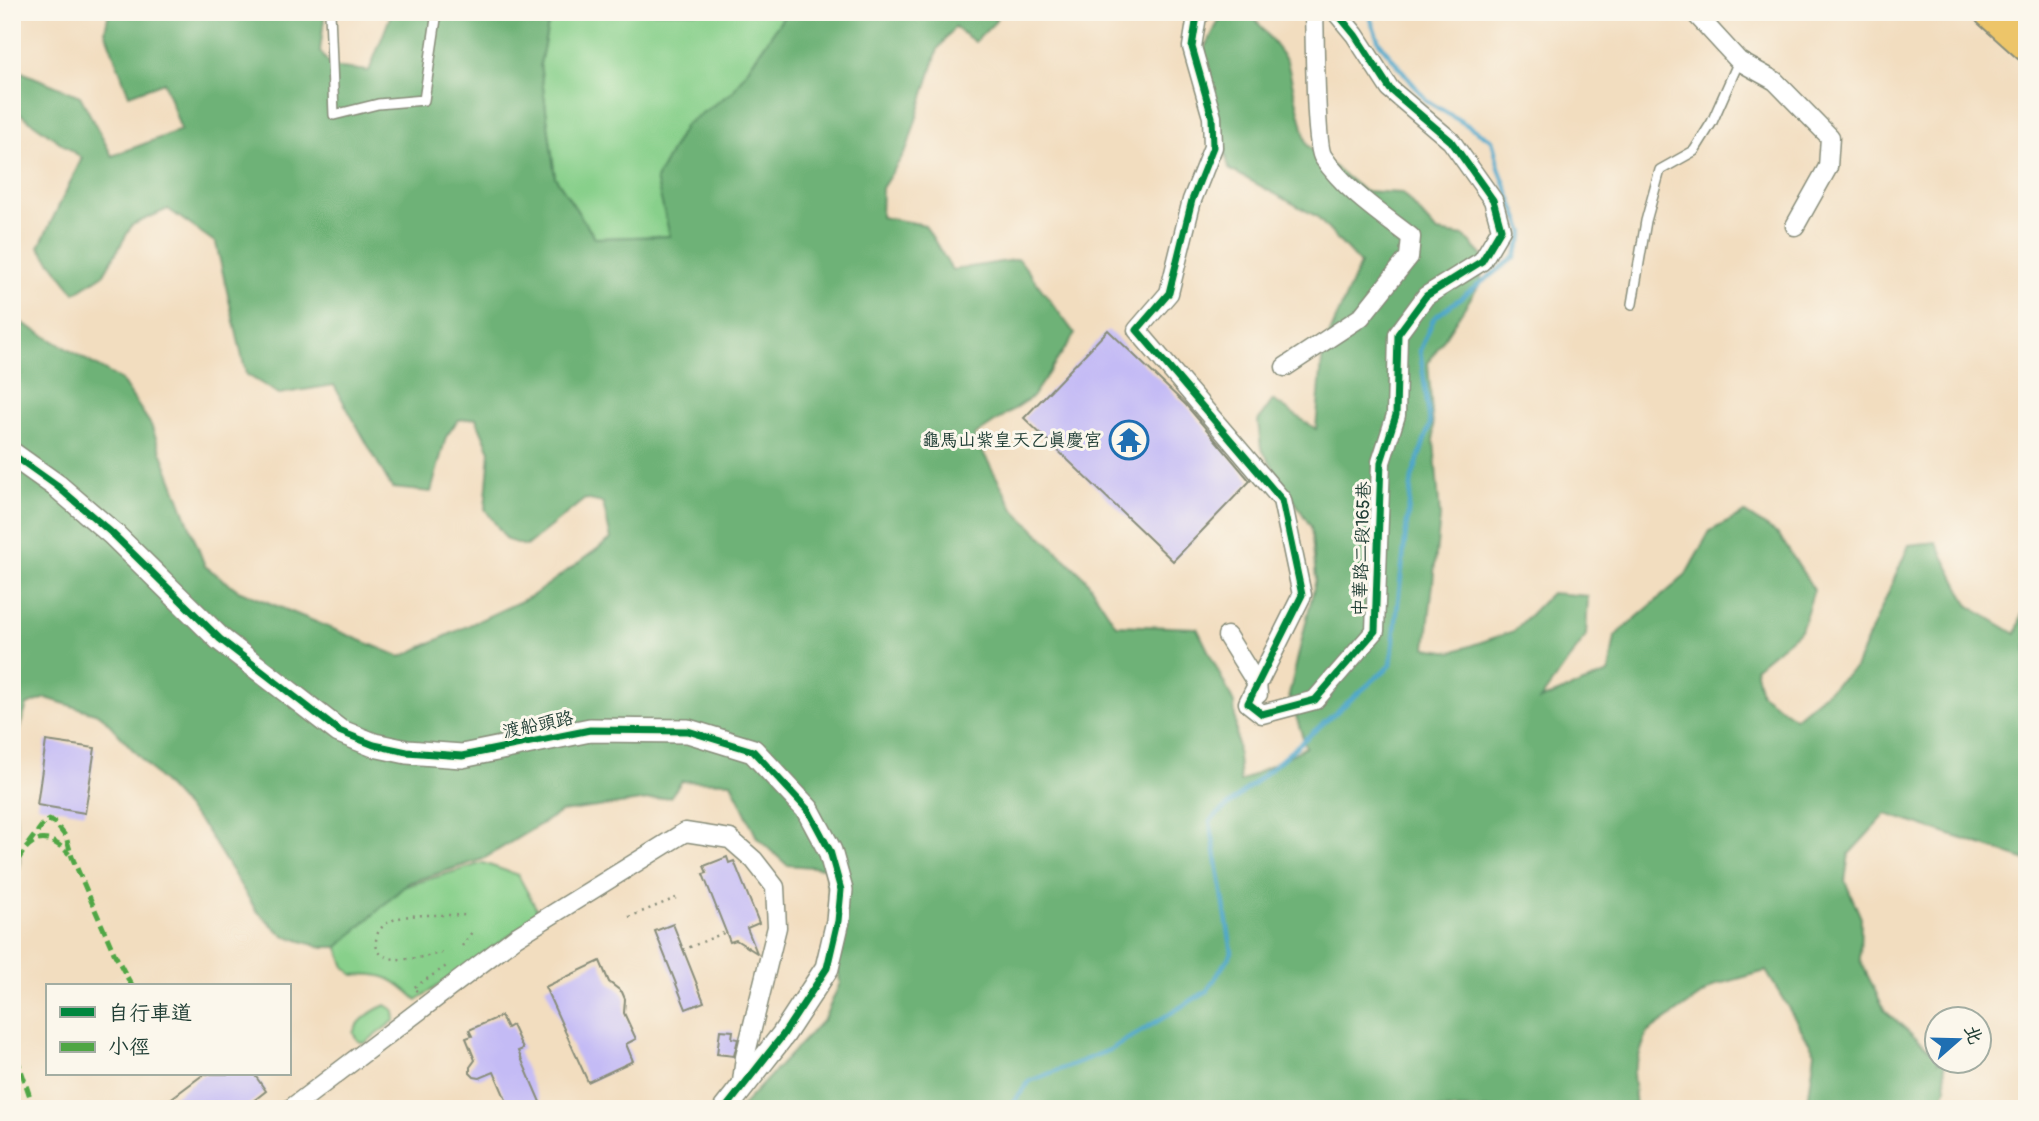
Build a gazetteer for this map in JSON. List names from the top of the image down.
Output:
{
  "streets": {
    "street": ["中華路二段165巷", "渡船頭路"]
  },
  "places": {
    "temple": ["龜馬山紫皇天乙真慶宮"]
  },
  "legend": ["自行車道", "小徑"],
  "north": "right"
}
